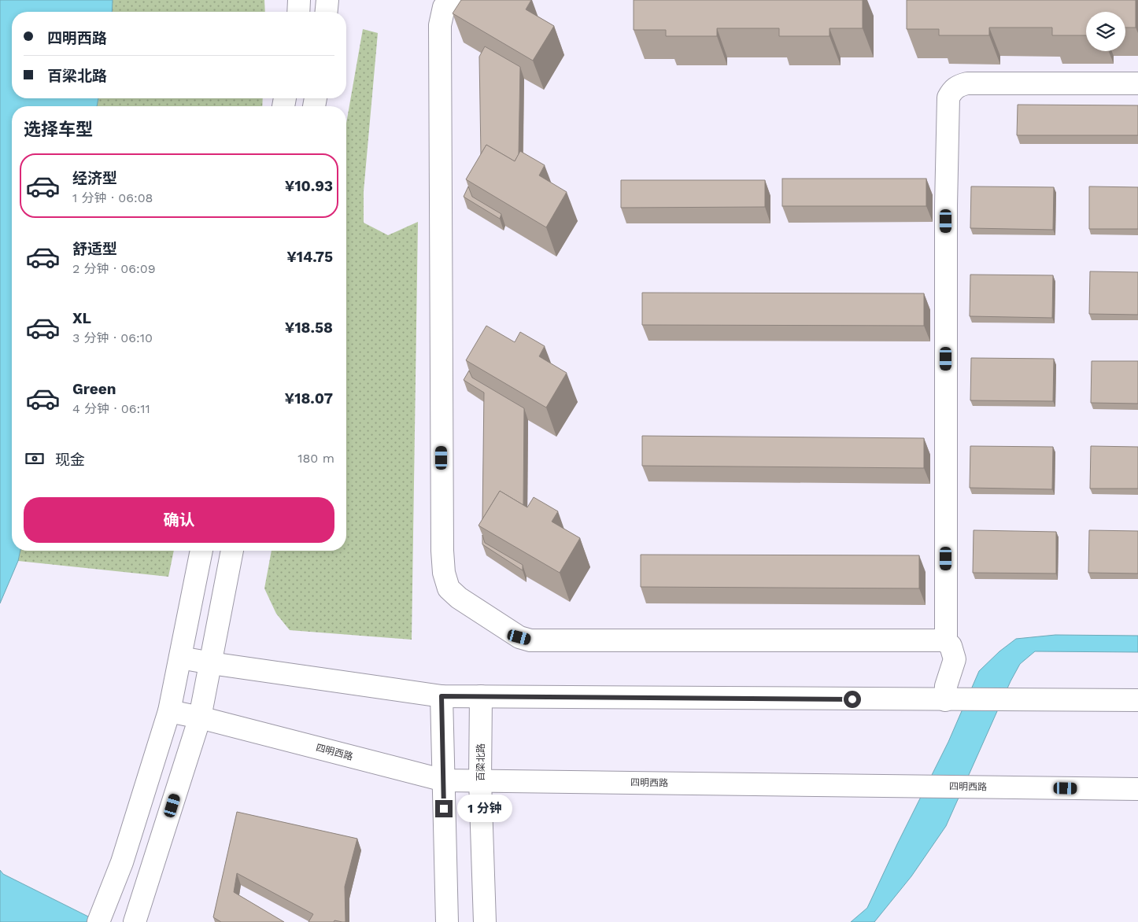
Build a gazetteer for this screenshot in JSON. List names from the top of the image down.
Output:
{
  "streets": {
    "main road": ["四明西路", "百梁北路"]
  },
  "crossings": [
    ["四明西路", "百梁北路"]
  ],
  "page": {
    "banner": ["四明西路", "百梁北路"],
    "heading": "选择车型",
    "list": [
      {
        "name": "经济型",
        "note": "1 分钟 · 06:08",
        "value": "¥10.93"
      },
      {
        "name": "舒适型",
        "note": "2 分钟 · 06:09",
        "value": "¥14.75"
      },
      {
        "name": "XL",
        "note": "3 分钟 · 06:10",
        "value": "¥18.58"
      },
      {
        "name": "Green",
        "note": "4 分钟 · 06:11",
        "value": "¥18.07"
      }
    ],
    "pay": ["现金", "180 m"],
    "buttons": "确认",
    "bubble": "1 分钟"
  }
}
